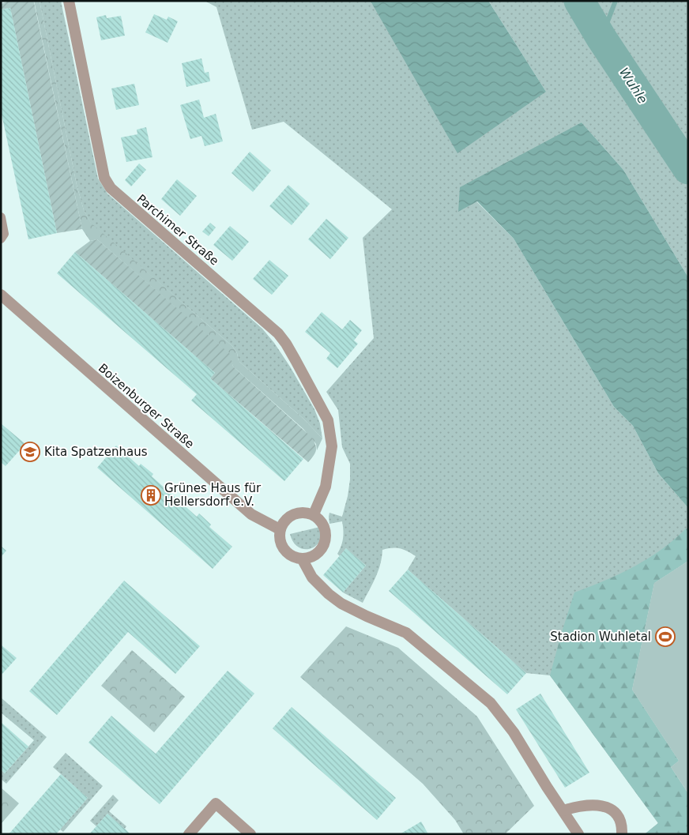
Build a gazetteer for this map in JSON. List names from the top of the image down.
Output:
{
  "streets": {
    "street": ["Parchimer Straße", "Boizenburger Straße"]
  },
  "crossings": [
    ["Parchimer Straße", "Boizenburger Straße"]
  ],
  "water": ["Wuhle"],
  "places": {
    "school or university": ["Kita Spatzenhaus"],
    "building": ["Grünes Haus für Hellersdorf e.V."],
    "sports": ["Stadion Wuhletal"]
  }
}
